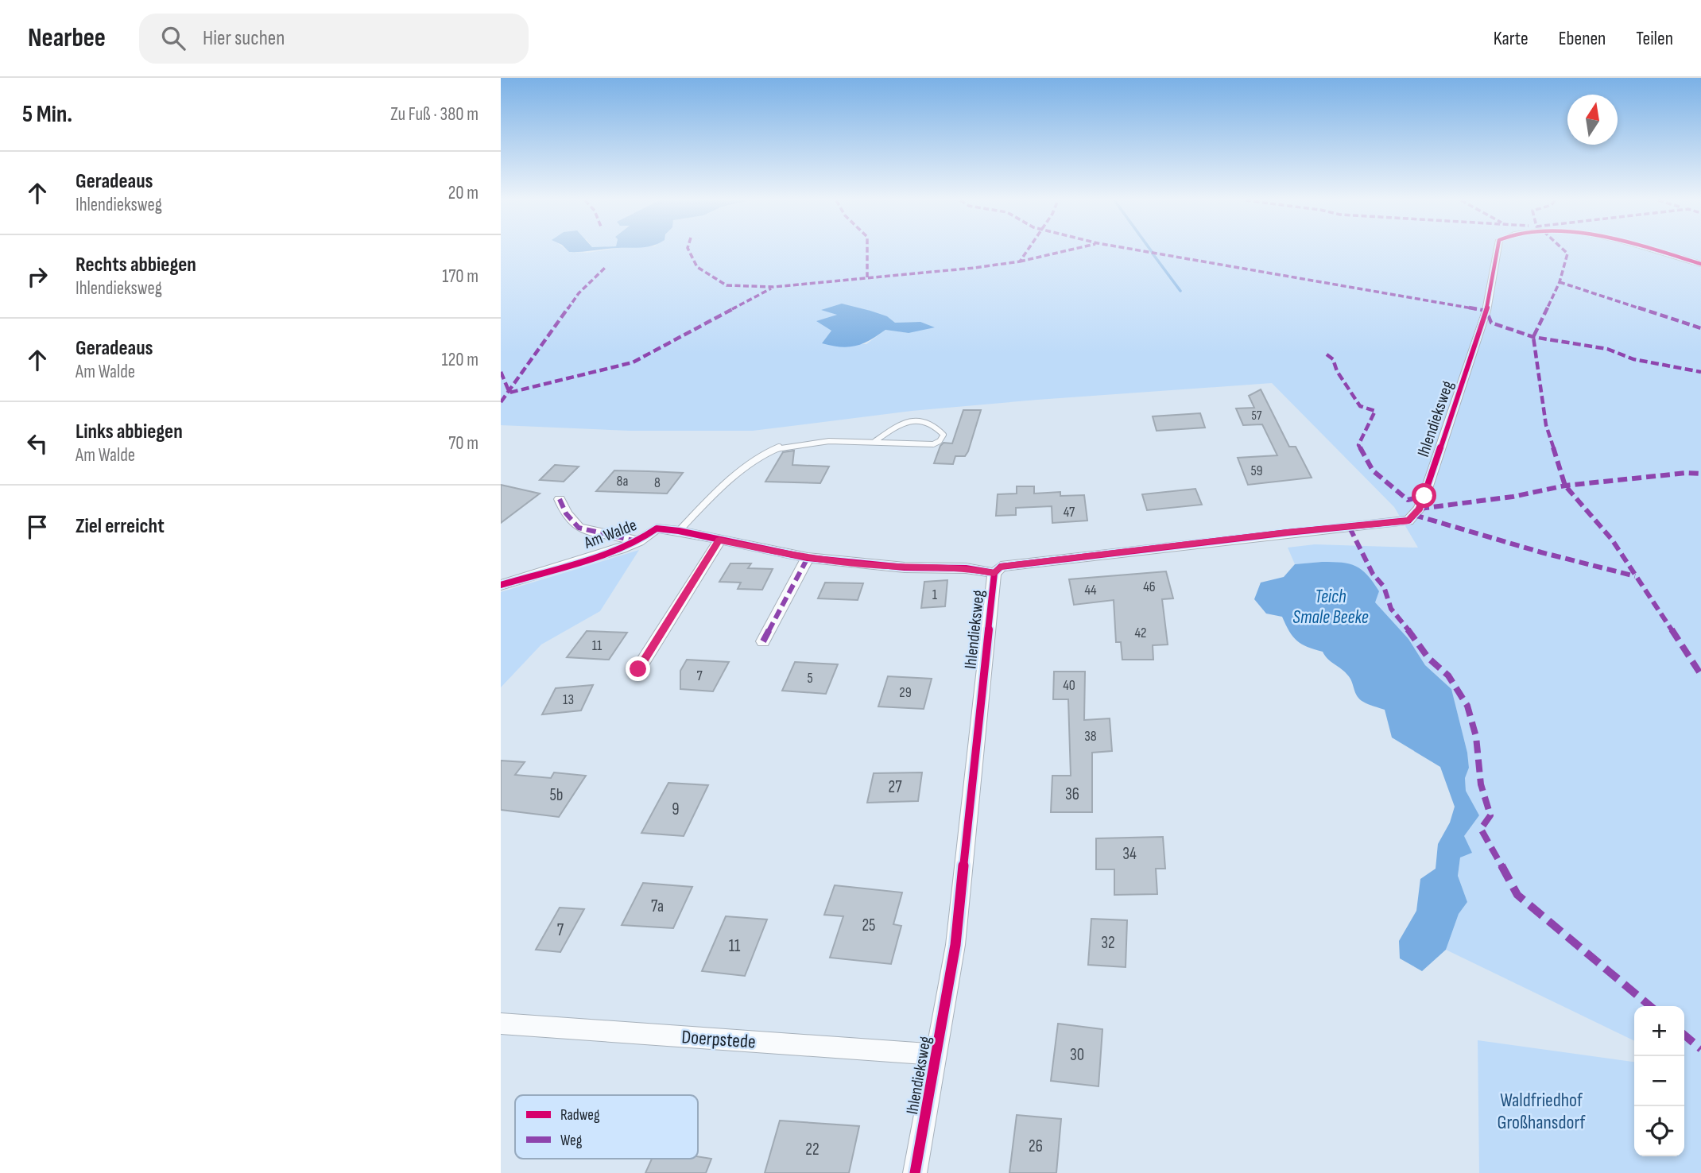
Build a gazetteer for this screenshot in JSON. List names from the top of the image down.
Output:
{
  "streets": {
    "street": ["Ihlendieksweg", "Am Walde", "Doerpstede"]
  },
  "crossings": [
    ["Ihlendieksweg", "Am Walde"],
    ["Ihlendieksweg", "Doerpstede"]
  ],
  "water": ["Teich Smale Beeke"],
  "parks": ["Waldfriedhof Großhansdorf"],
  "house_numbers": [
    "57",
    "59",
    "8a",
    "8",
    "47",
    "46",
    "44",
    "1",
    "42",
    "11",
    "7",
    "5",
    "40",
    "29",
    "13",
    "38",
    "27",
    "36",
    "5b",
    "9",
    "34",
    "7a",
    "25",
    "7",
    "32",
    "11",
    "30",
    "26",
    "22"
  ],
  "legend": ["Radweg", "Weg"],
  "north": "top",
  "page": {
    "header": "Nearbee",
    "search": "Hier suchen",
    "nav": ["Karte", "Ebenen", "Teilen"],
    "heading": ["5 Min.", "Zu Fuß · 380 m"],
    "list": [
      ["Geradeaus", "Ihlendieksweg", "20 m"],
      ["Rechts abbiegen", "Ihlendieksweg", "170 m"],
      ["Geradeaus", "Am Walde", "120 m"],
      ["Links abbiegen", "Am Walde", "70 m"],
      "Ziel erreicht"
    ],
    "map_buttons": ["+", "−"]
  }
}
